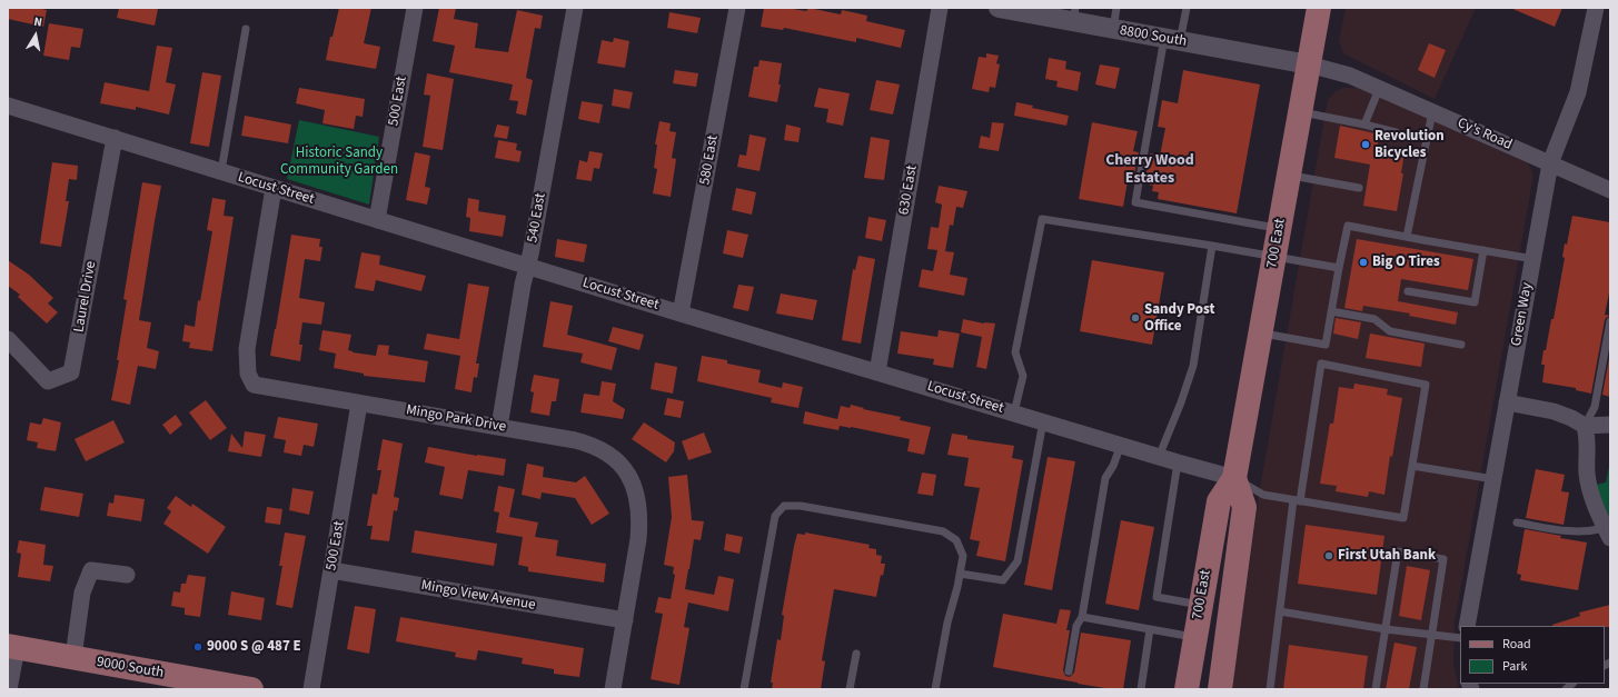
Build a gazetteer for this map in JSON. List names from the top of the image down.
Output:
{
  "streets": {
    "main road": ["700 East", "9000 South"],
    "street": [
      "8800 South",
      "500 East",
      "Cy's Road",
      "580 East",
      "Locust Street",
      "630 East",
      "540 East",
      "Laurel Drive",
      "Green Way",
      "Mingo Park Drive",
      "Mingo View Avenue"
    ]
  },
  "crossings": [
    ["8800 South", "Cy's Road"],
    ["8800 South", "700 East"],
    ["500 East", "Locust Street"],
    ["500 East", "Mingo Park Drive"],
    ["500 East", "Mingo View Avenue"],
    ["Cy's Road", "700 East"],
    ["Cy's Road", "Green Way"],
    ["580 East", "Locust Street"],
    ["Locust Street", "630 East"],
    ["Locust Street", "540 East"],
    ["Locust Street", "700 East"],
    ["Locust Street", "Laurel Drive"],
    ["Locust Street", "Mingo Park Drive"],
    ["540 East", "Mingo Park Drive"],
    ["Mingo Park Drive", "Mingo View Avenue"]
  ],
  "districts": ["Cherry Wood Estates"],
  "parks": ["Historic Sandy Community Garden"],
  "places": [
    "Revolution Bicycles",
    "Big O Tires",
    "Sandy Post Office",
    "First Utah Bank",
    "9000 S @ 487 E"
  ],
  "legend": ["Road", "Park"],
  "north": "top"
}
